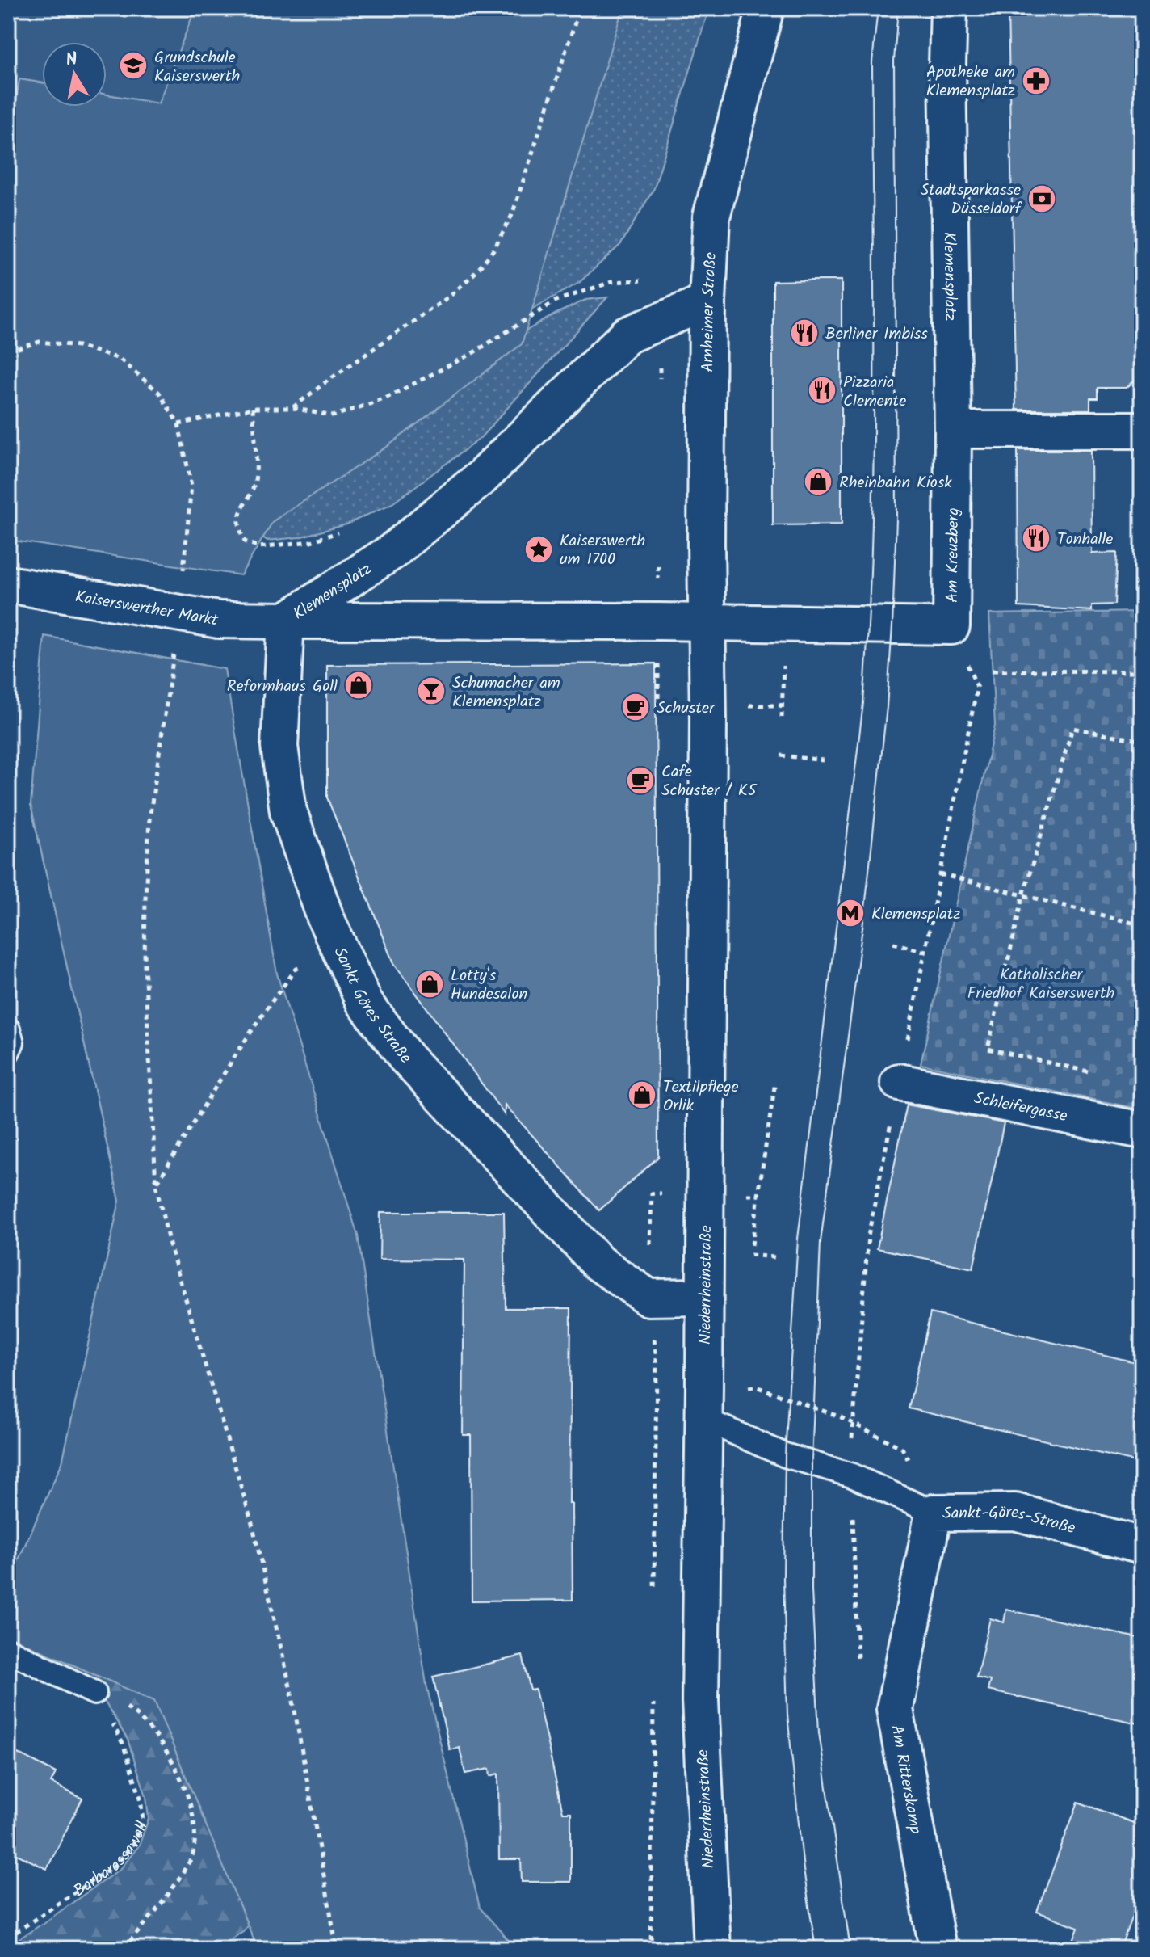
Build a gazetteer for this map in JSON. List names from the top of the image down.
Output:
{
  "streets": {
    "street": [
      "Klemensplatz",
      "Arnheimer Straße",
      "Am Kreuzberg",
      "Kaiserswerther Markt",
      "Sankt Göres Straße",
      "Schleifergasse",
      "Niederrheinstraße",
      "Sankt-Göres-Straße",
      "Am Ritterskamp"
    ],
    "path": ["Barbarossawall"]
  },
  "crossings": [
    ["Klemensplatz", "Arnheimer Straße"],
    ["Klemensplatz", "Am Kreuzberg"],
    ["Klemensplatz", "Kaiserswerther Markt"],
    ["Klemensplatz", "Sankt Göres Straße"],
    ["Klemensplatz", "Niederrheinstraße"],
    ["Arnheimer Straße", "Am Kreuzberg"],
    ["Arnheimer Straße", "Niederrheinstraße"],
    ["Am Kreuzberg", "Niederrheinstraße"],
    ["Kaiserswerther Markt", "Sankt Göres Straße"],
    ["Sankt Göres Straße", "Niederrheinstraße"],
    ["Sankt-Göres-Straße", "Am Ritterskamp"]
  ],
  "parks": ["Katholischer Friedhof Kaiserswerth"],
  "places": {
    "school or university": ["Grundschule Kaiserswerth"],
    "pharmacy": ["Apotheke am Klemensplatz"],
    "bank": ["Stadtsparkasse Düsseldorf"],
    "restaurant": ["Berliner Imbiss", "Pizzaria Clemente", "Tonhalle"],
    "shop": [
      "Rheinbahn Kiosk",
      "Reformhaus Goll",
      "Lotty's Hundesalon",
      "Textilpflege Orlik"
    ],
    "place": ["Kaiserswerth um 1700"],
    "bar": ["Schumacher am Klemensplatz"],
    "cafe": ["Schuster", "Cafe Schuster / K5"],
    "metro station": ["Klemensplatz"]
  },
  "north": "top"
}
